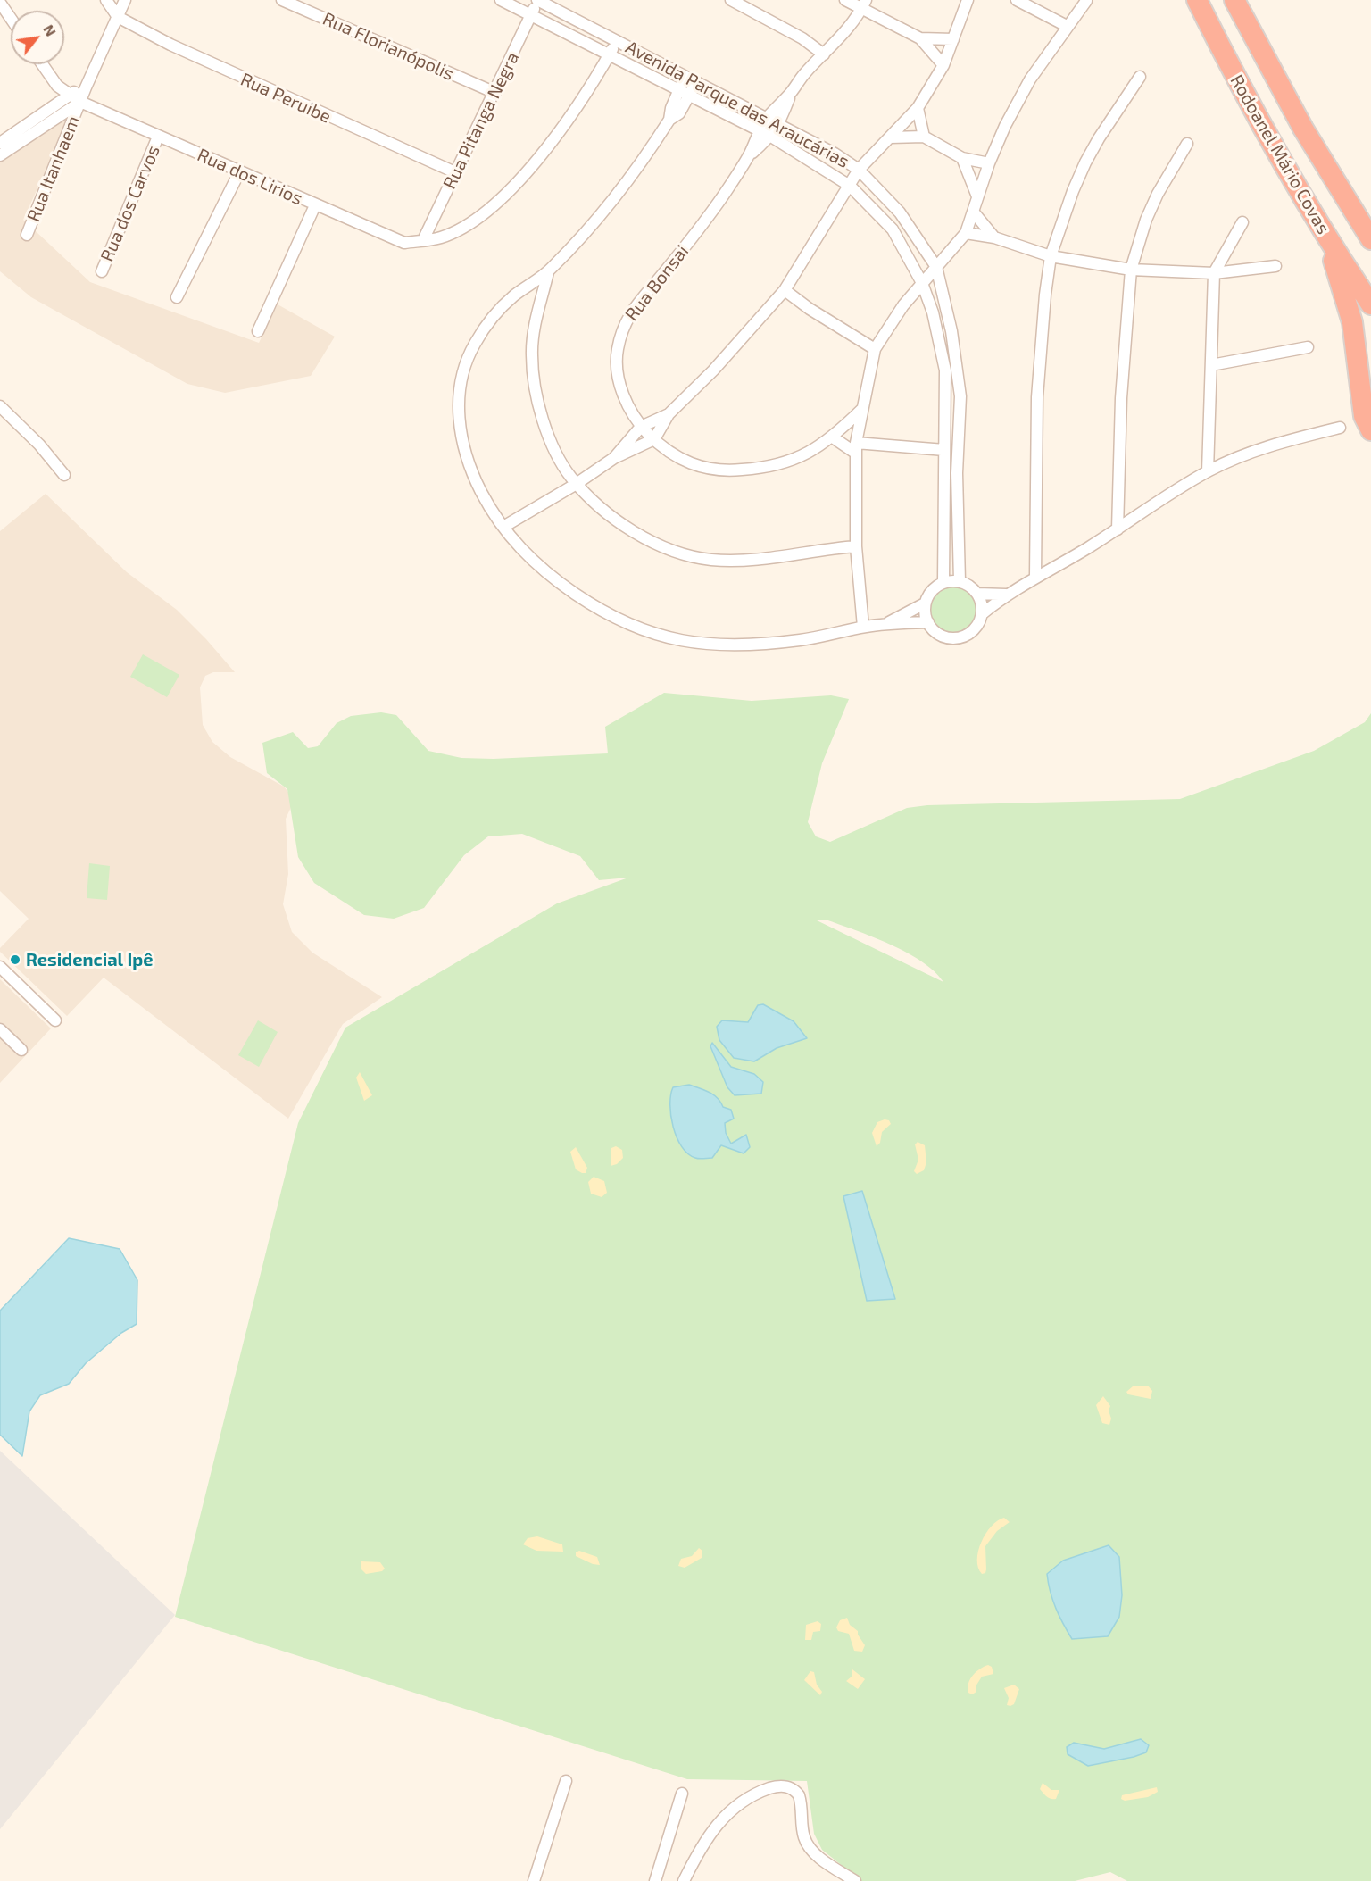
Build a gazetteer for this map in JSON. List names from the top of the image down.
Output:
{
  "streets": {
    "highway": ["Rodoanel Mário Covas"],
    "street": [
      "Rua Florianópolis",
      "Rua Peruibe",
      "Avenida Parque das Araucárias",
      "Rua Pitanga Negra",
      "Rua Itanhaem",
      "Rua dos Lirios",
      "Rua dos Carvos",
      "Rua Bonsai"
    ]
  },
  "crossings": [
    ["Rua Florianópolis", "Rua Pitanga Negra"],
    ["Rua Peruibe", "Rua Pitanga Negra"],
    ["Rua Peruibe", "Rua Itanhaem"],
    ["Avenida Parque das Araucárias", "Rua Pitanga Negra"],
    ["Avenida Parque das Araucárias", "Rua dos Lirios"],
    ["Rua Pitanga Negra", "Rua dos Lirios"],
    ["Rua Itanhaem", "Rua dos Lirios"],
    ["Rua dos Lirios", "Rua dos Carvos"]
  ],
  "places": ["Residencial Ipê"],
  "north": "top right"
}
